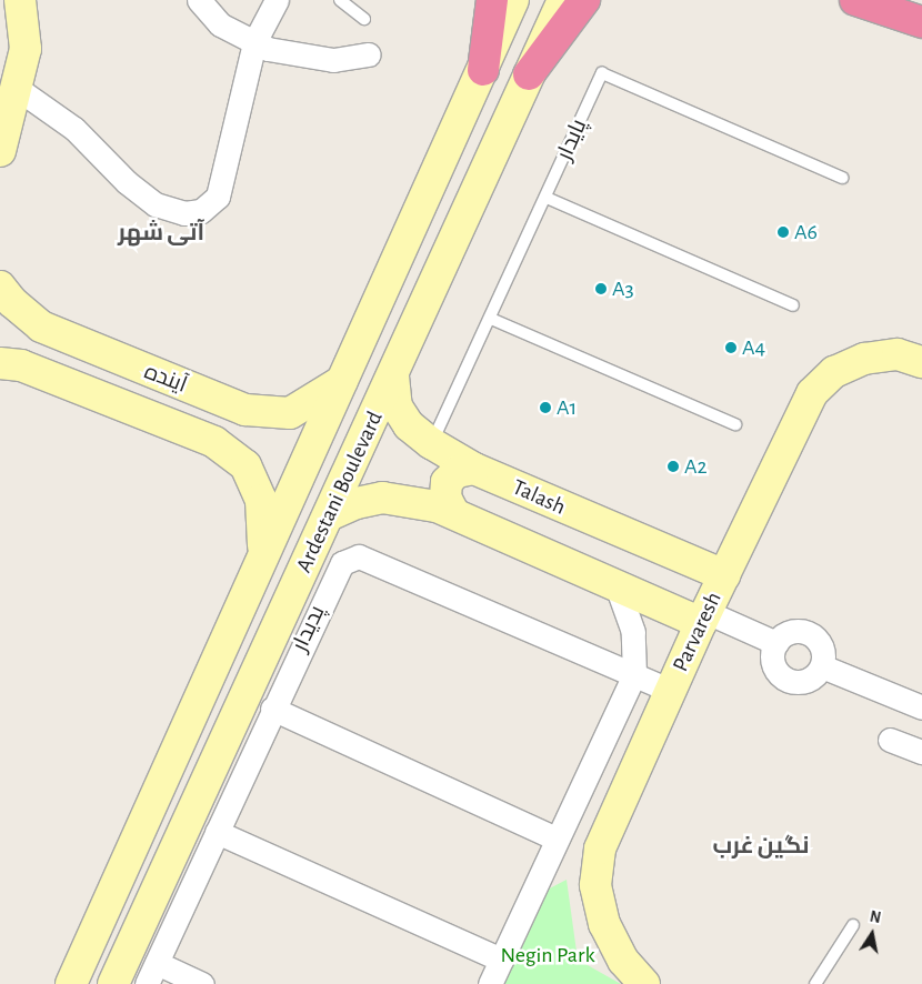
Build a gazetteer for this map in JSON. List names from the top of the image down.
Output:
{
  "streets": {
    "street": [
      "آینده",
      "Ardestani Boulevard",
      "Talash",
      "پدیدار",
      "Parvaresh"
    ],
    "lane": ["پایدار"]
  },
  "crossings": [
    ["پایدار", "Talash"],
    ["آینده", "Ardestani Boulevard"],
    ["Ardestani Boulevard", "Talash"],
    ["Talash", "Parvaresh"],
    ["پدیدار", "Parvaresh"]
  ],
  "districts": ["آتی شهر", "نگین غرب"],
  "parks": ["Negin Park"],
  "places": [
    "A6",
    "A3",
    "A4",
    "A1",
    "A2"
  ],
  "north": "top"
}
